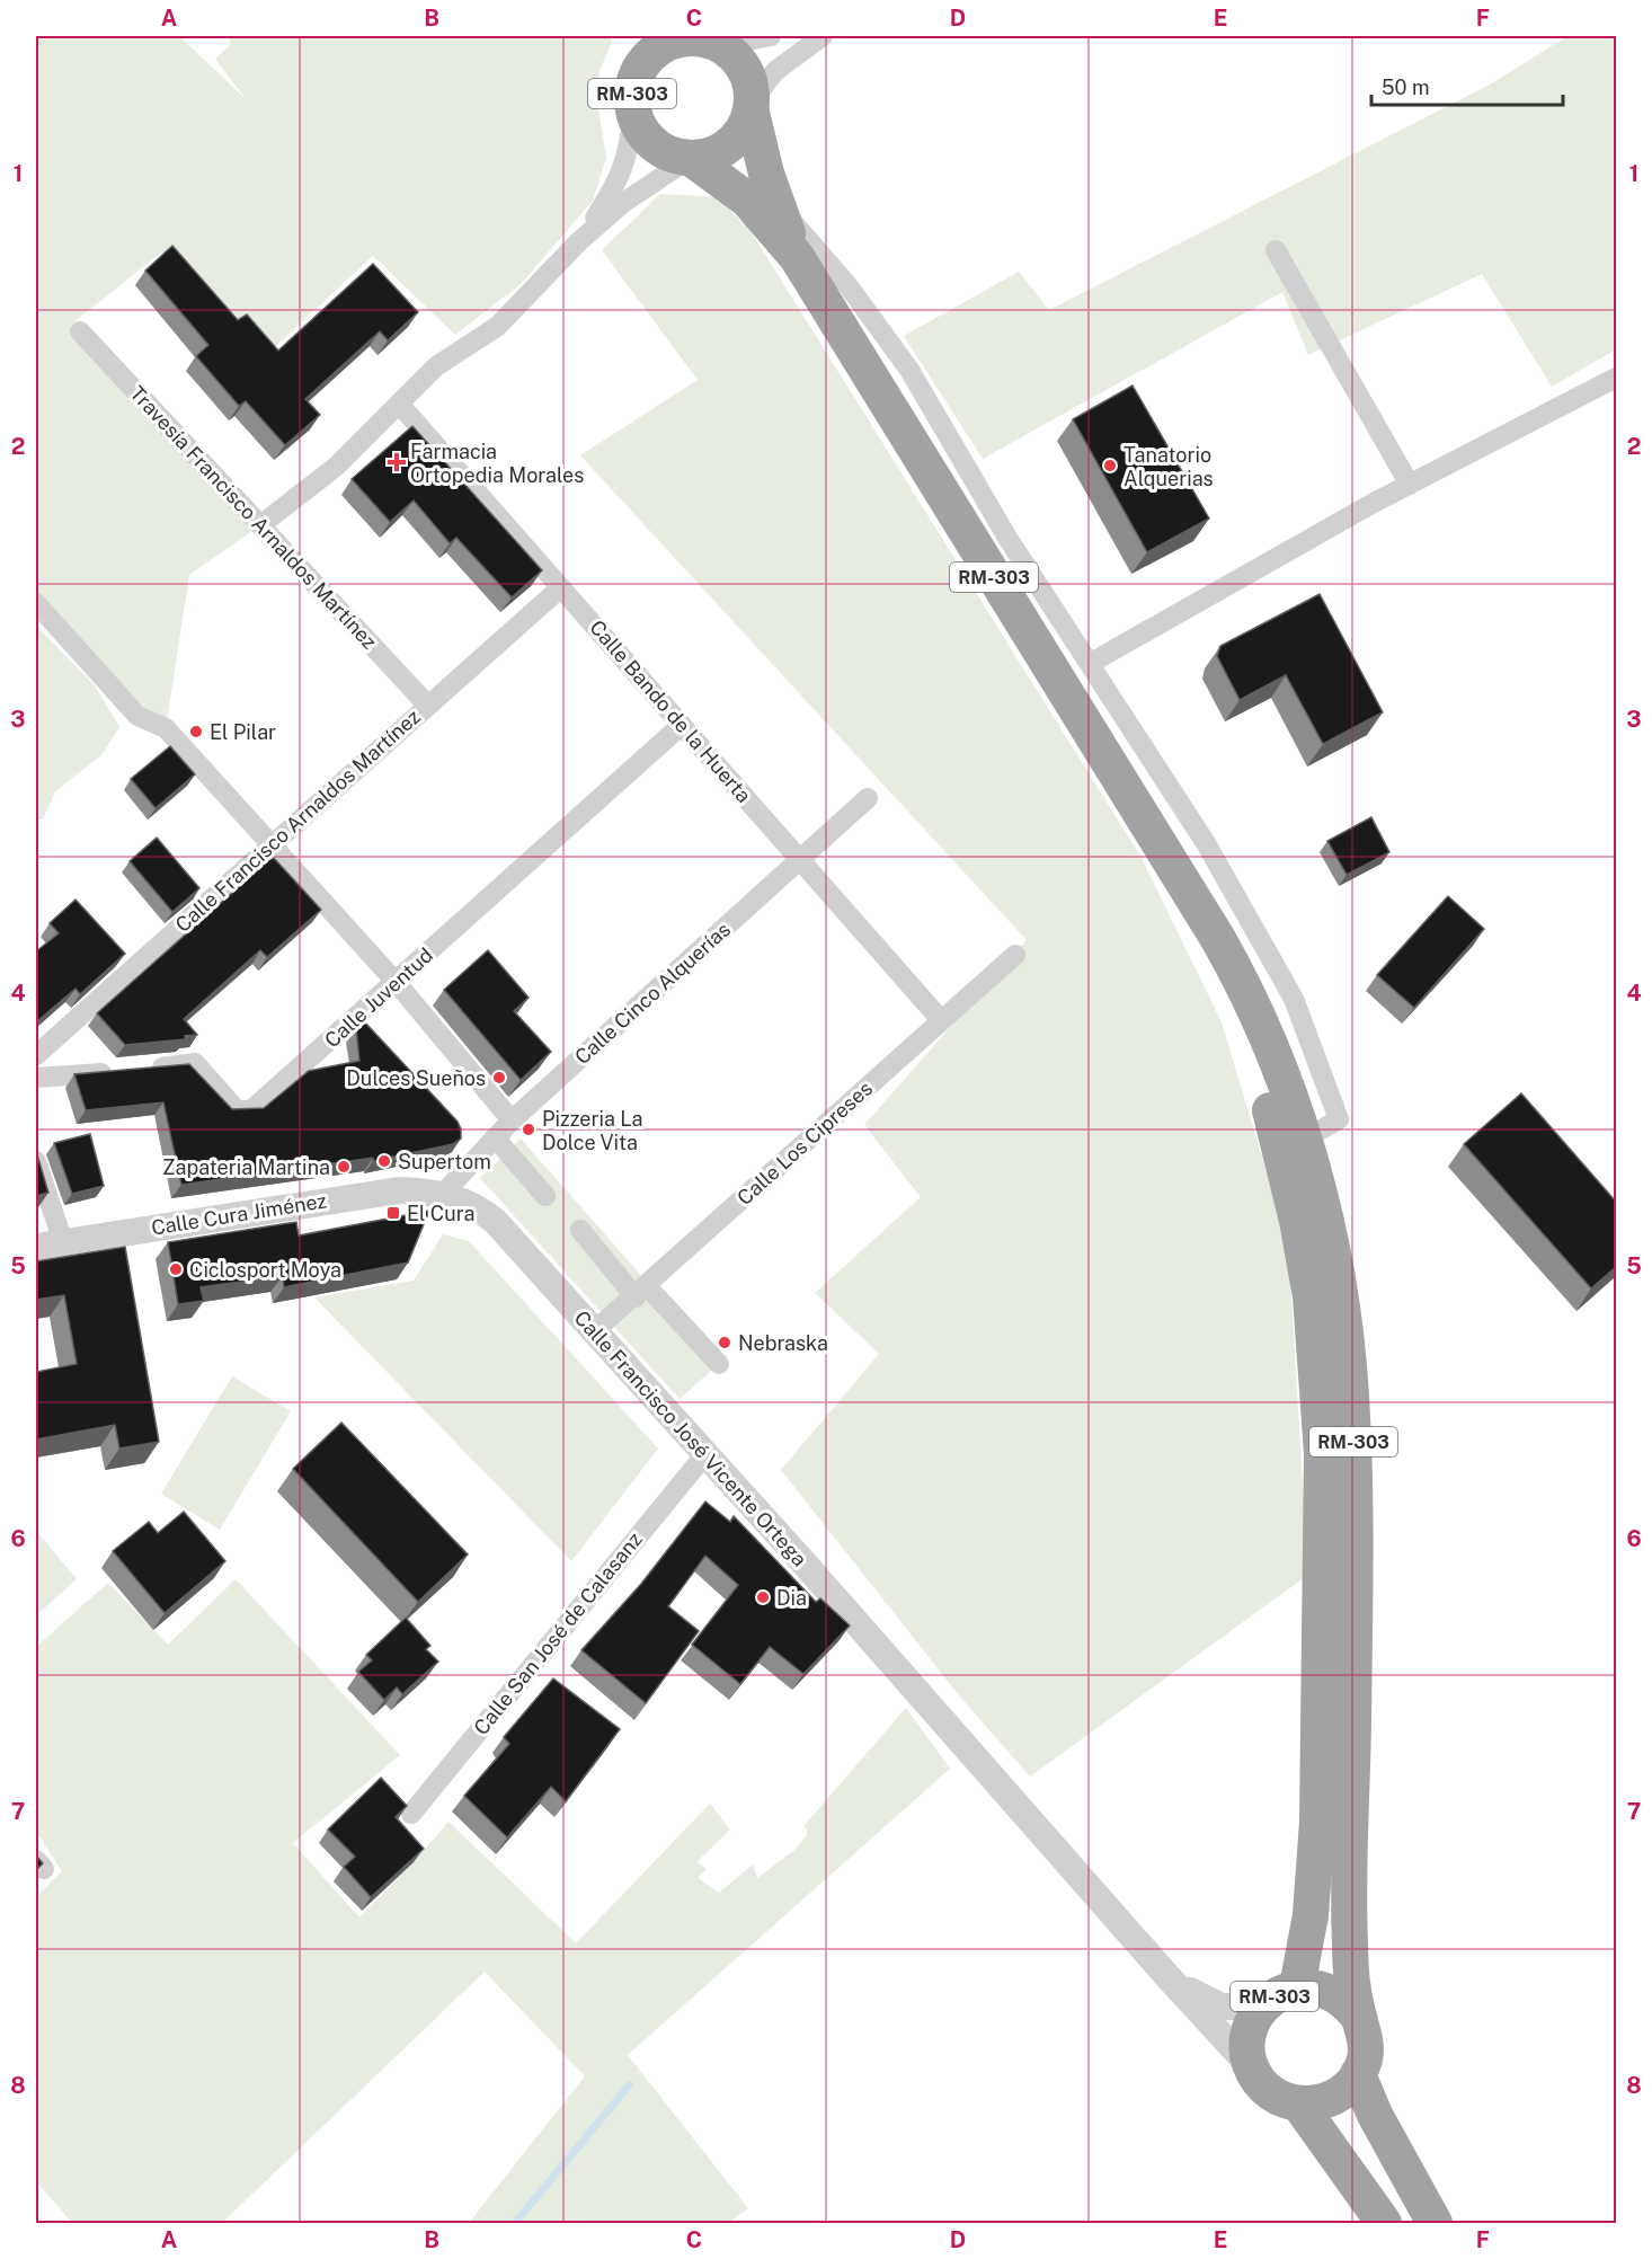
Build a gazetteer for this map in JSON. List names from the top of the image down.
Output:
{
  "streets": {
    "highway": ["RM-303"],
    "street": [
      "Travesía Francisco Arnaldos Martínez",
      "Calle Bando de la Huerta",
      "Calle Francisco Arnaldos Martínez",
      "Calle Cinco Alquerías",
      "Calle Juventud",
      "Calle Los Cipreses",
      "Calle Cura Jiménez",
      "Calle Francisco José Vicente Ortega",
      "Calle San José de Calasanz"
    ]
  },
  "crossings": [
    ["Travesía Francisco Arnaldos Martínez", "Calle Francisco Arnaldos Martínez"],
    ["Calle Bando de la Huerta", "Calle Francisco Arnaldos Martínez"],
    ["Calle Bando de la Huerta", "Calle Cinco Alquerías"],
    ["Calle Bando de la Huerta", "Calle Juventud"],
    ["Calle Bando de la Huerta", "Calle Los Cipreses"],
    ["Calle Cinco Alquerías", "Calle Cura Jiménez"],
    ["Calle Cinco Alquerías", "Calle Francisco José Vicente Ortega"],
    ["Calle Los Cipreses", "Calle Francisco José Vicente Ortega"],
    ["Calle Cura Jiménez", "Calle Francisco José Vicente Ortega"],
    ["Calle Francisco José Vicente Ortega", "Calle San José de Calasanz"]
  ],
  "places": {
    "health": ["Farmacia Ortopedia Morales"],
    "other": [
      "Tanatorio Alquerias",
      "El Pilar",
      "Dulces Sueños",
      "Pizzeria La Dolce Vita",
      "Supertom",
      "Zapateria Martina",
      "Ciclosport Moya",
      "Nebraska",
      "Dia"
    ],
    "transit": ["El Cura"]
  },
  "scale_bar": "50 m",
  "grid": {
    "columns": [
      "A",
      "B",
      "C",
      "D",
      "E",
      "F"
    ],
    "rows": [
      "1",
      "2",
      "3",
      "4",
      "5",
      "6",
      "7",
      "8"
    ]
  }
}
